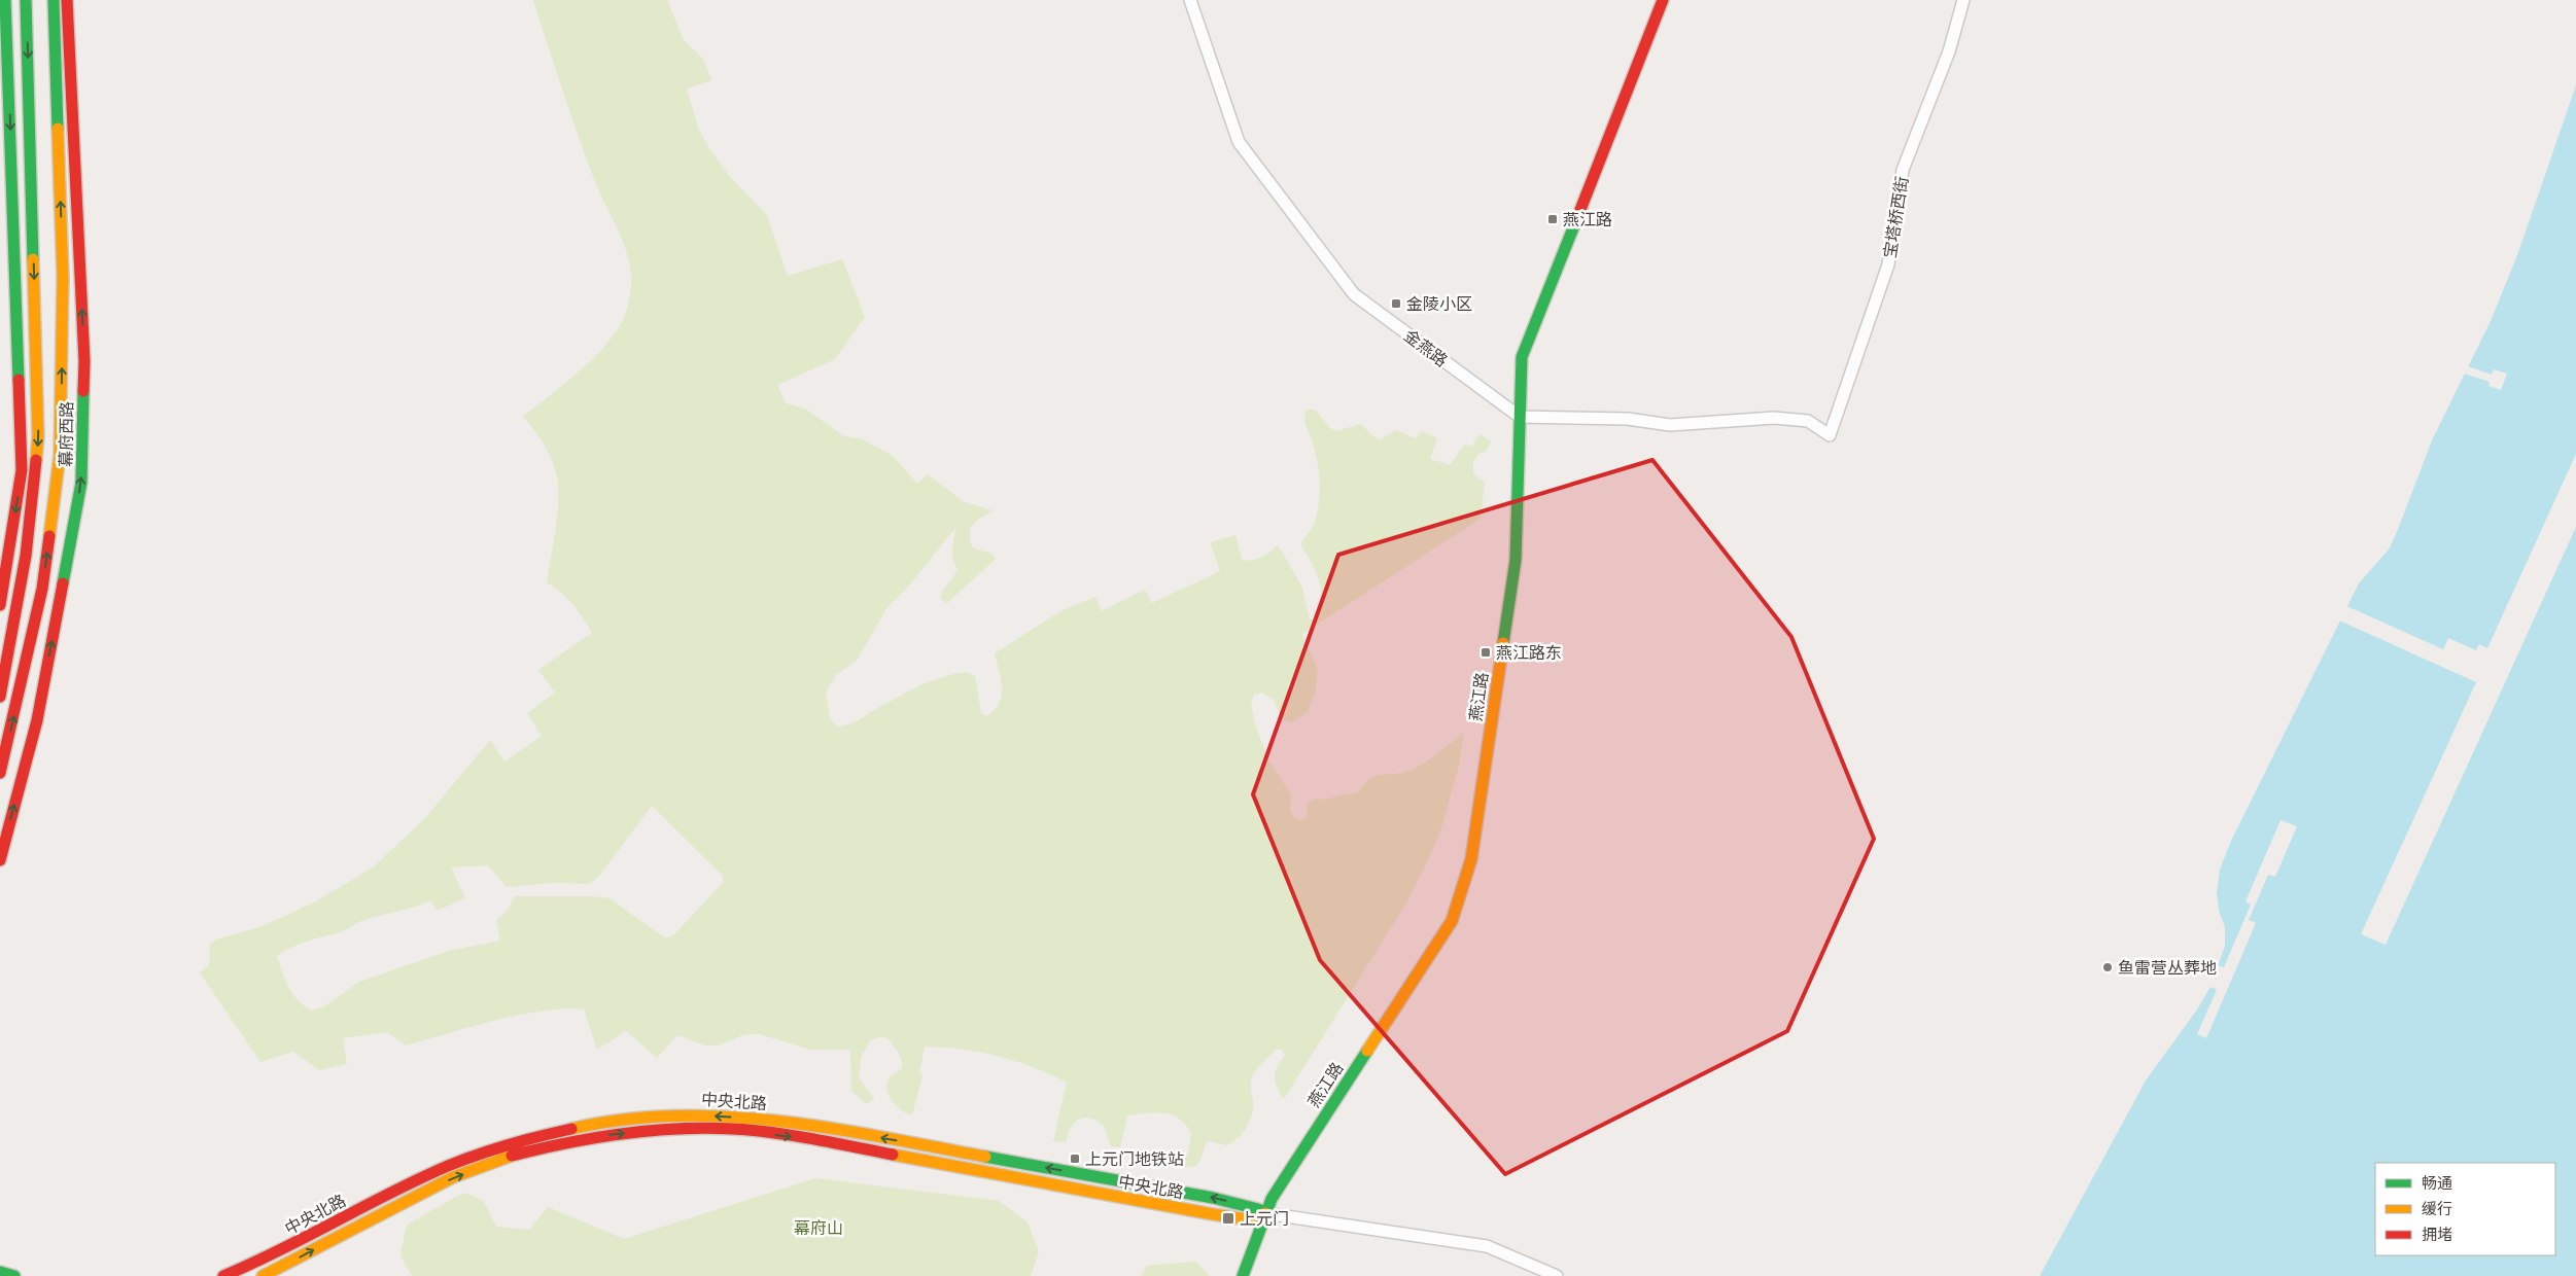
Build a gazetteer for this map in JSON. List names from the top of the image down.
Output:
{
  "streets": {
    "main road": ["幕府西路", "燕江路", "中央北路"],
    "street": ["宝塔桥西街", "金燕路"]
  },
  "crossings": [
    ["宝塔桥西街", "金燕路"],
    ["宝塔桥西街", "燕江路"],
    ["金燕路", "燕江路"],
    ["燕江路", "中央北路"]
  ],
  "parks": ["幕府山"],
  "places": {
    "transit": [
      "燕江路",
      "金陵小区",
      "燕江路东",
      "上元门地铁站",
      "上元门"
    ],
    "other": ["鱼雷营丛葬地"]
  },
  "legend": ["畅通", "缓行", "拥堵"]
}
